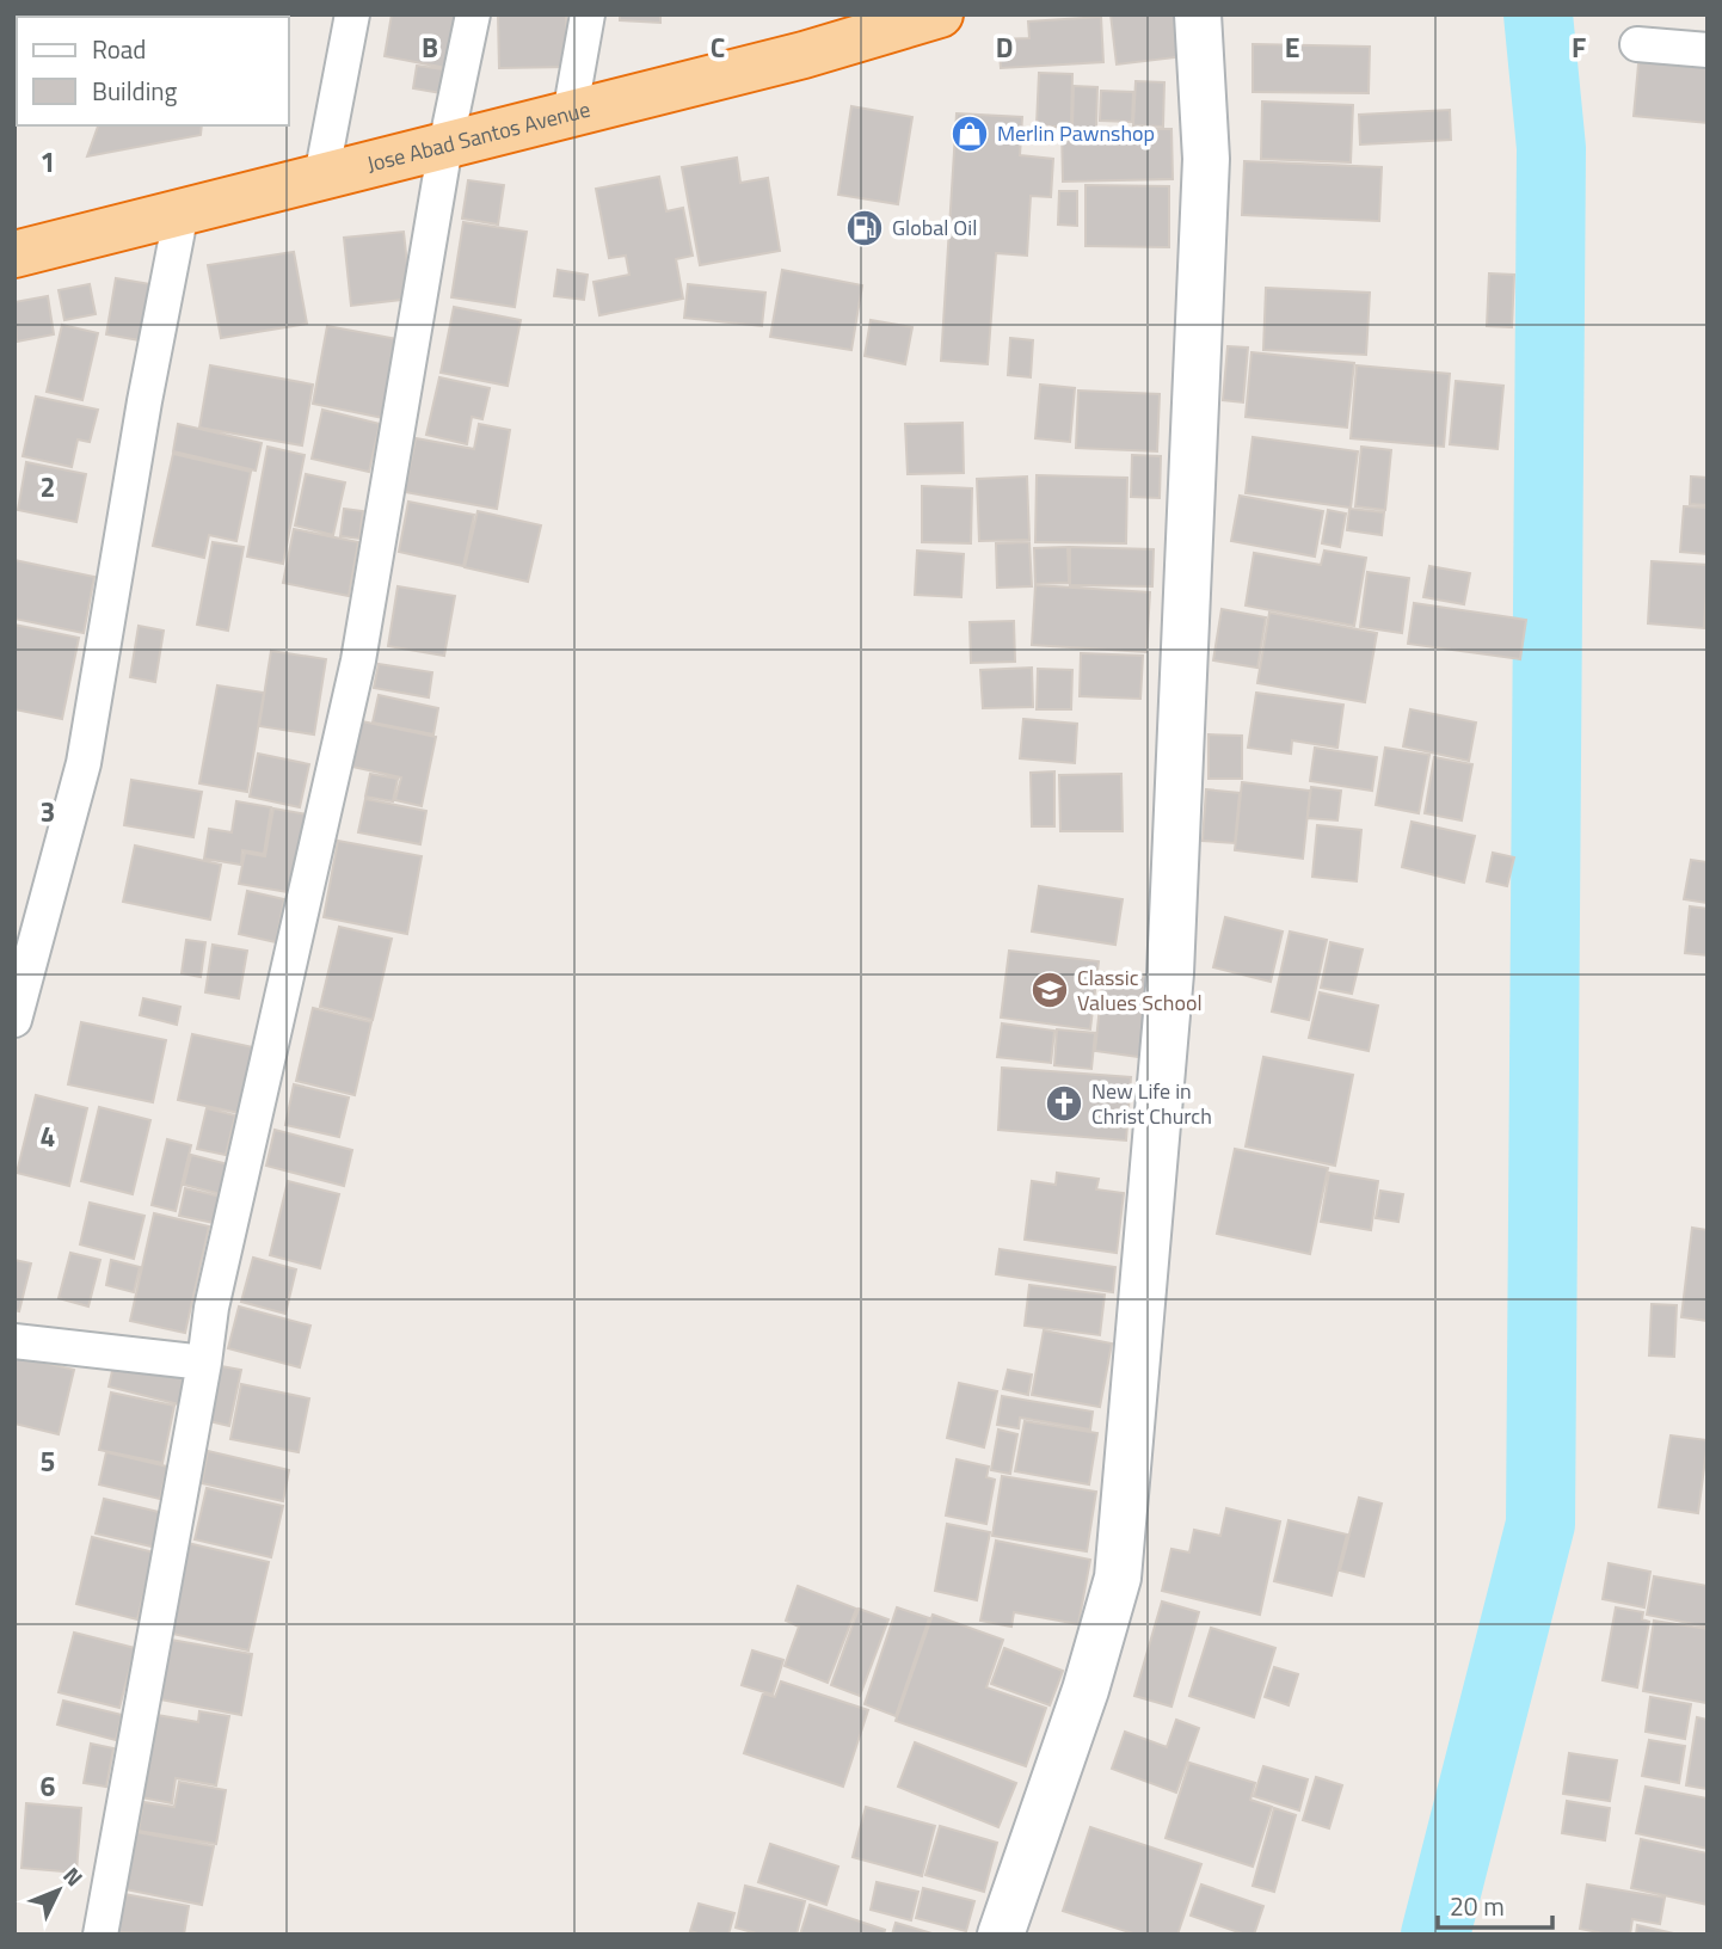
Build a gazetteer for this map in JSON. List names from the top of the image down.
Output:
{
  "streets": {
    "highway": ["Jose Abad Santos Avenue"]
  },
  "places": {
    "shop": ["Merlin Pawnshop"],
    "fuel station": ["Global Oil"],
    "school or university": ["Classic Values School"],
    "church": ["New Life in Christ Church"]
  },
  "legend": ["Road", "Building"],
  "scale_bar": "20 m",
  "north": "top right",
  "grid": {
    "columns": [
      "B",
      "C",
      "D",
      "E",
      "F"
    ],
    "rows": [
      "1",
      "2",
      "3",
      "4",
      "5",
      "6"
    ]
  }
}
